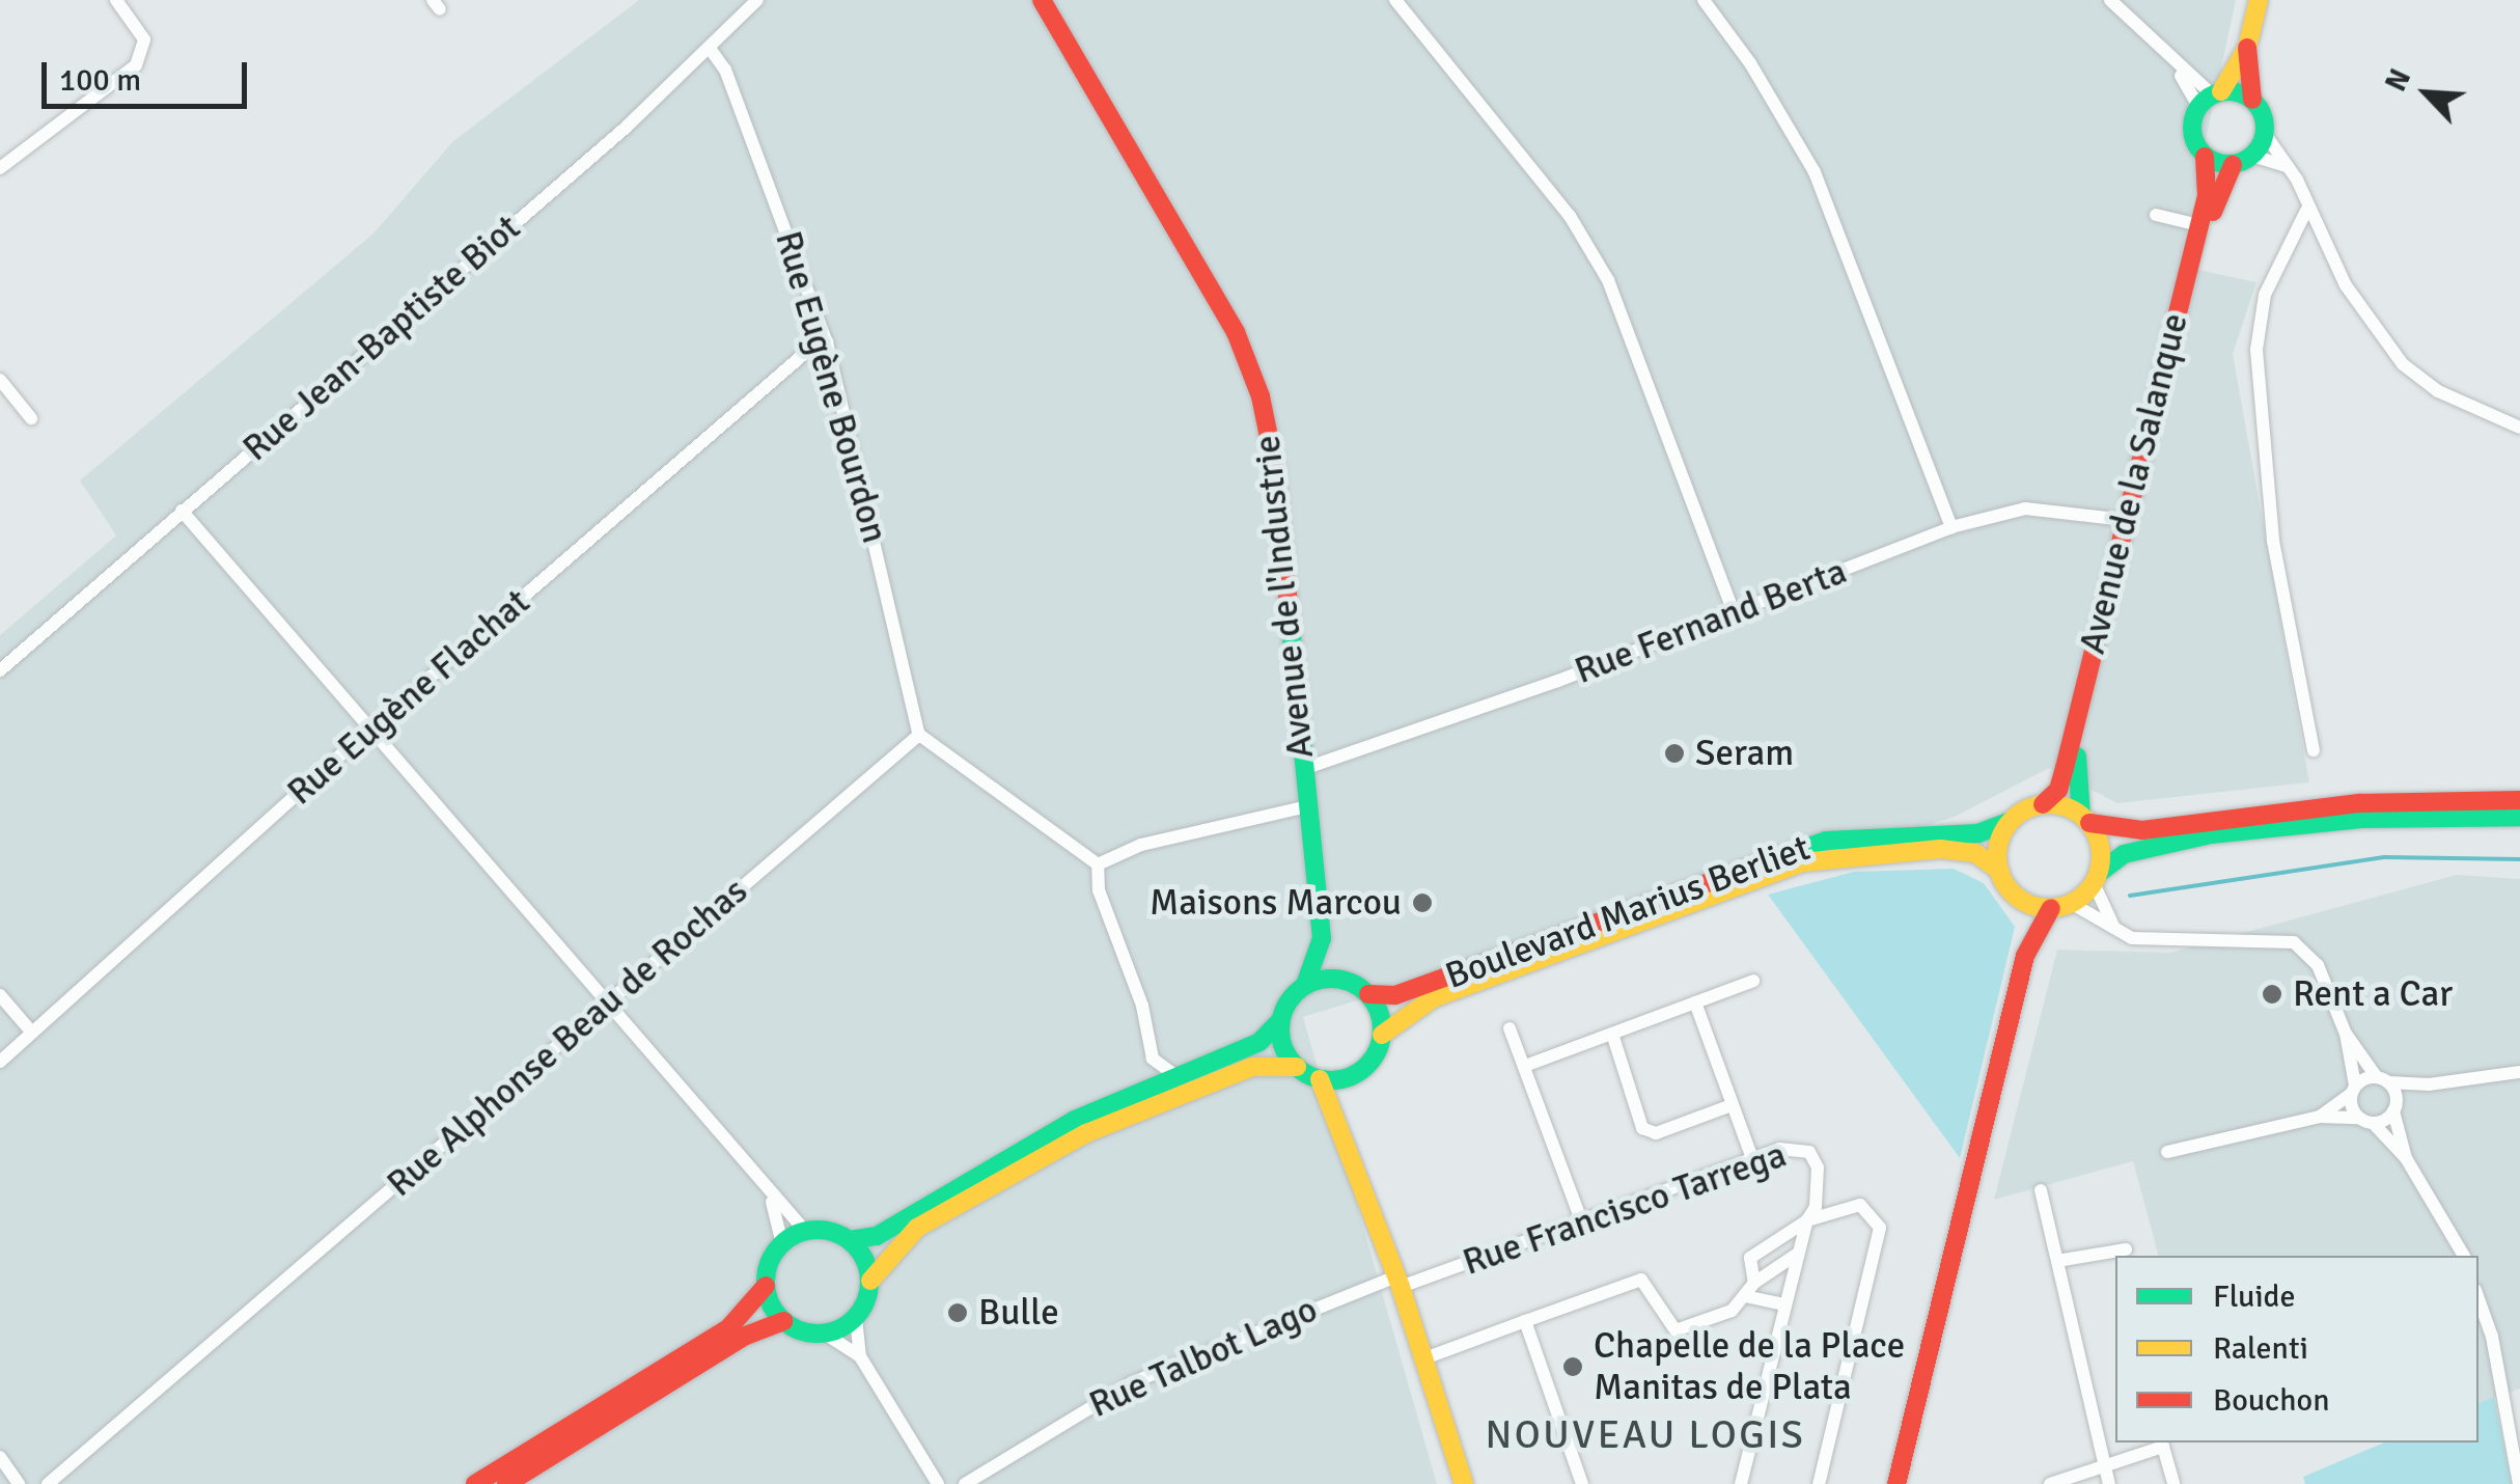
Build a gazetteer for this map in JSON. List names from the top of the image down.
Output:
{
  "streets": {
    "main road": ["Avenue de la Salanque", "Avenue de l'Industrie", "Boulevard Marius Berliet"],
    "street": [
      "Rue Jean-Baptiste Biot",
      "Rue Eugène Bourdon",
      "Rue Fernand Berta",
      "Rue Eugène Flachat",
      "Rue Alphonse Beau de Rochas",
      "Rue Francisco Tarrega",
      "Rue Talbot Lago"
    ]
  },
  "crossings": [
    ["Rue Jean-Baptiste Biot", "Rue Eugène Bourdon"],
    ["Rue Eugène Bourdon", "Rue Eugène Flachat"],
    ["Rue Eugène Bourdon", "Rue Alphonse Beau de Rochas"],
    ["Avenue de la Salanque", "Rue Fernand Berta"],
    ["Avenue de la Salanque", "Boulevard Marius Berliet"],
    ["Avenue de l'Industrie", "Rue Fernand Berta"],
    ["Avenue de l'Industrie", "Boulevard Marius Berliet"],
    ["Rue Francisco Tarrega", "Rue Talbot Lago"]
  ],
  "districts": ["NOUVEAU LOGIS"],
  "places": [
    "Seram",
    "Maisons Marcou",
    "Rent a Car",
    "Bulle",
    "Chapelle de la Place Manitas de Plata"
  ],
  "legend": ["Fluide", "Ralenti", "Bouchon"],
  "scale_bar": "100 m",
  "north": "top left"
}
